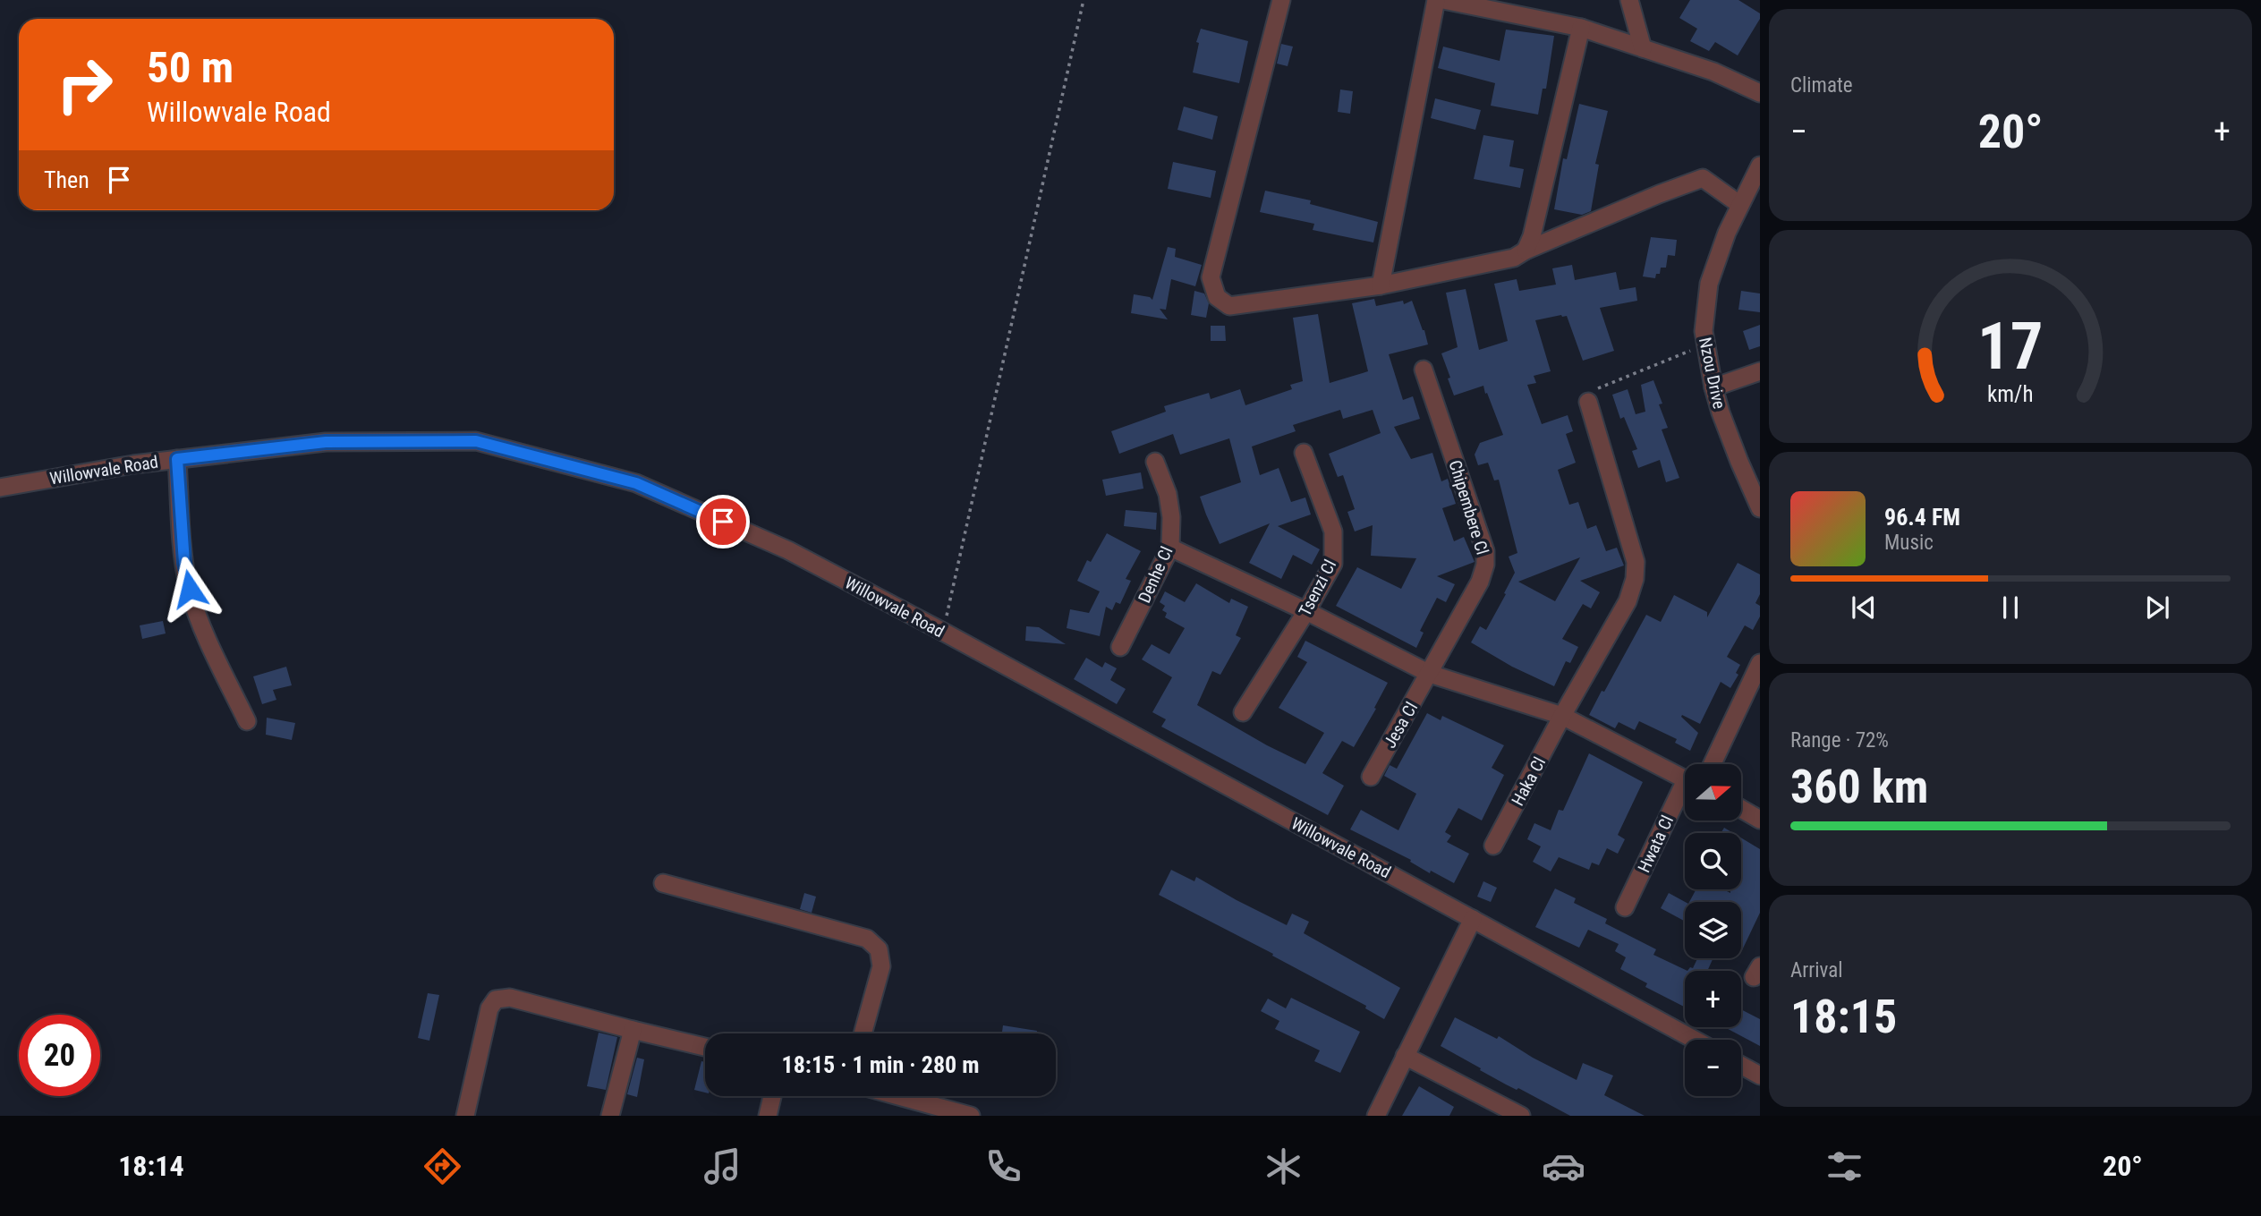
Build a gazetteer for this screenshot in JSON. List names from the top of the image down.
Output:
{
  "streets": {
    "street": [
      "Nzou Drive",
      "Willowvale Road",
      "Chipembere Cl",
      "Denhe Cl",
      "Tsenzi Cl",
      "Jesa Cl",
      "Haka Cl",
      "Hwata Cl"
    ]
  },
  "crossings": [
    ["Chipembere Cl", "Jesa Cl"]
  ],
  "north": "right",
  "page": {
    "tile": [
      "Climate",
      ["Range · 72%", "360 km"],
      ["Arrival", "18:15"]
    ],
    "turn": ["50 m", "Willowvale Road"],
    "heat": ["−", "20°", "+"],
    "then": "Then",
    "song": ["96.4 FM", "Music"],
    "map_buttons": ["+", "−"],
    "limit": "20",
    "trip": "18:15 · 1 min · 280 m",
    "tabs": ["18:14", "20°"],
    "gauge": ["17", "km/h"]
  }
}
